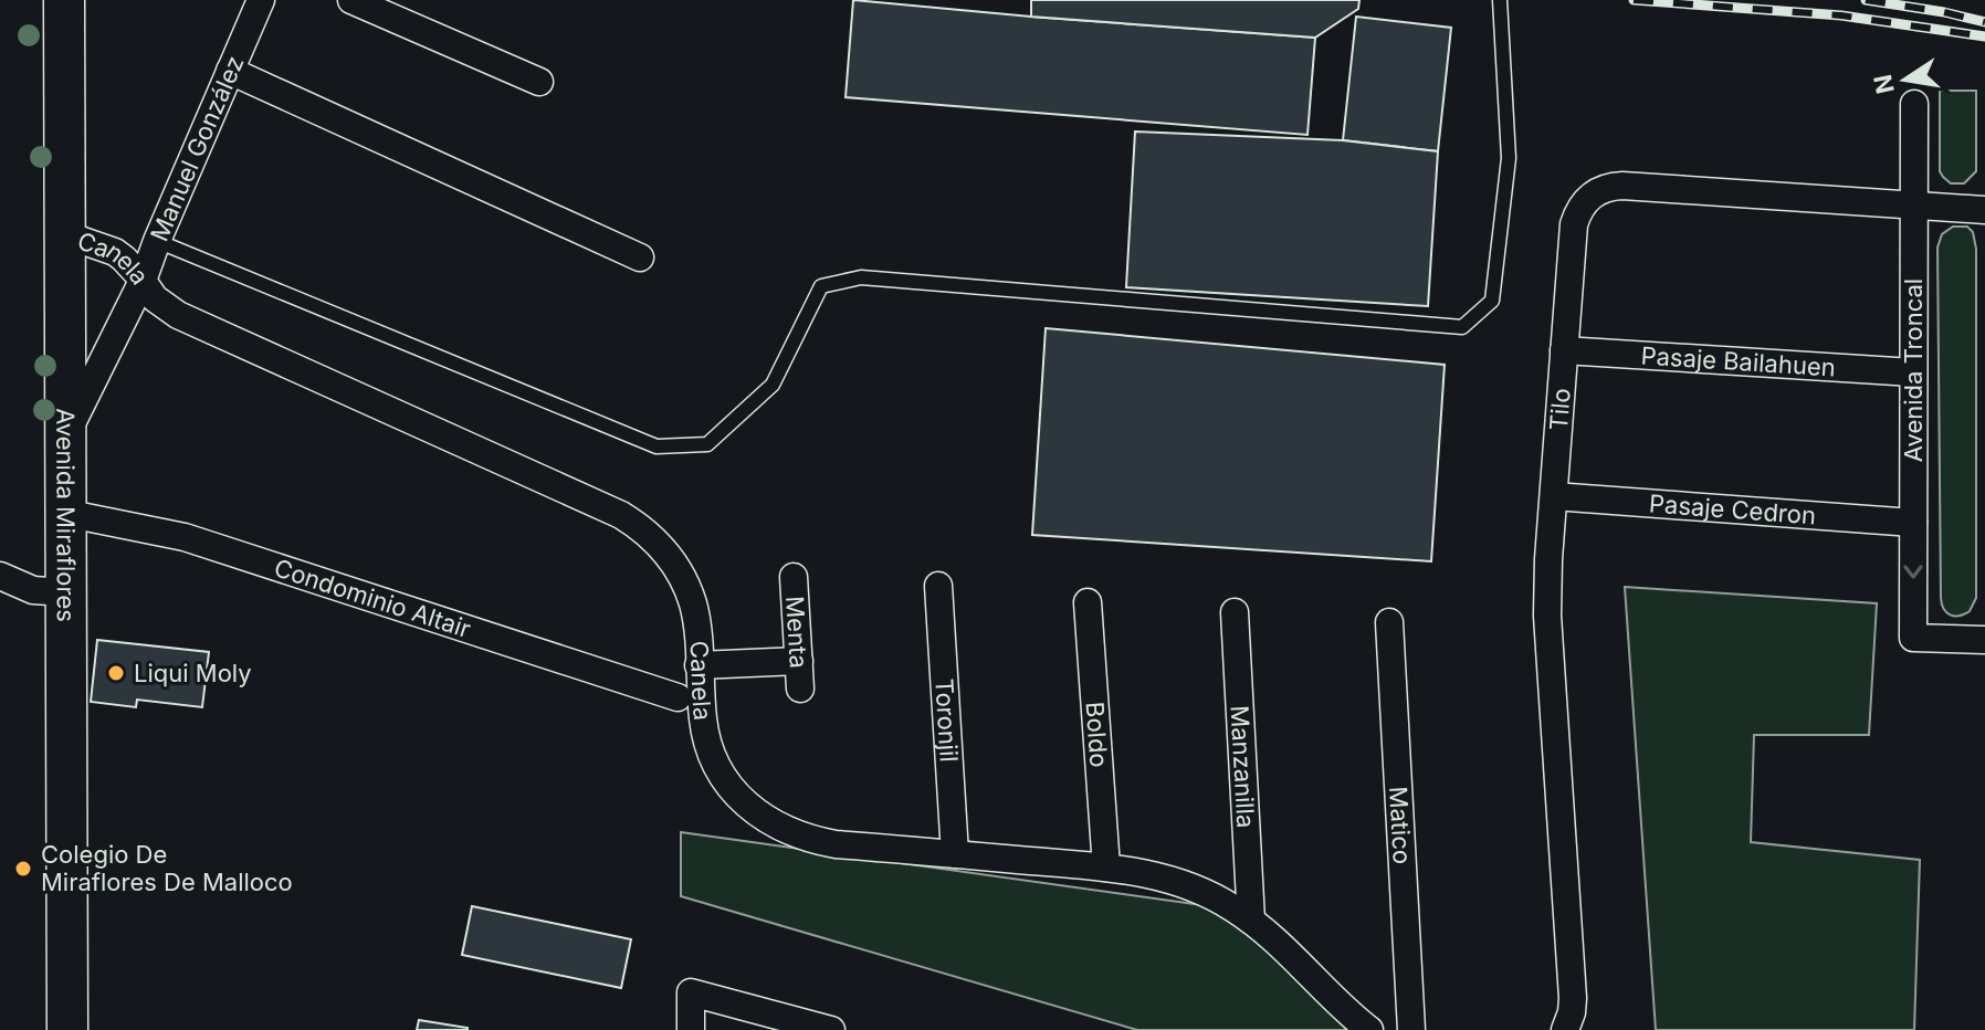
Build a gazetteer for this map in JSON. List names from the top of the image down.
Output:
{
  "streets": {
    "main road": ["Avenida Miraflores"],
    "street": [
      "Manuel González",
      "Canela",
      "Pasaje Bailahuen",
      "Avenida Troncal",
      "Tilo",
      "Pasaje Cedron",
      "Condominio Altair",
      "Menta",
      "Toronjil",
      "Boldo",
      "Manzanilla",
      "Matico"
    ]
  },
  "crossings": [
    ["Manuel González", "Canela"],
    ["Manuel González", "Avenida Miraflores"],
    ["Canela", "Avenida Miraflores"],
    ["Canela", "Toronjil"],
    ["Canela", "Boldo"],
    ["Canela", "Manzanilla"],
    ["Pasaje Bailahuen", "Avenida Troncal"],
    ["Pasaje Bailahuen", "Tilo"],
    ["Avenida Troncal", "Tilo"],
    ["Avenida Troncal", "Pasaje Cedron"],
    ["Tilo", "Pasaje Cedron"],
    ["Avenida Miraflores", "Condominio Altair"]
  ],
  "places": ["Liqui Moly", "Colegio De Miraflores De Malloco"],
  "north": "left"
}
